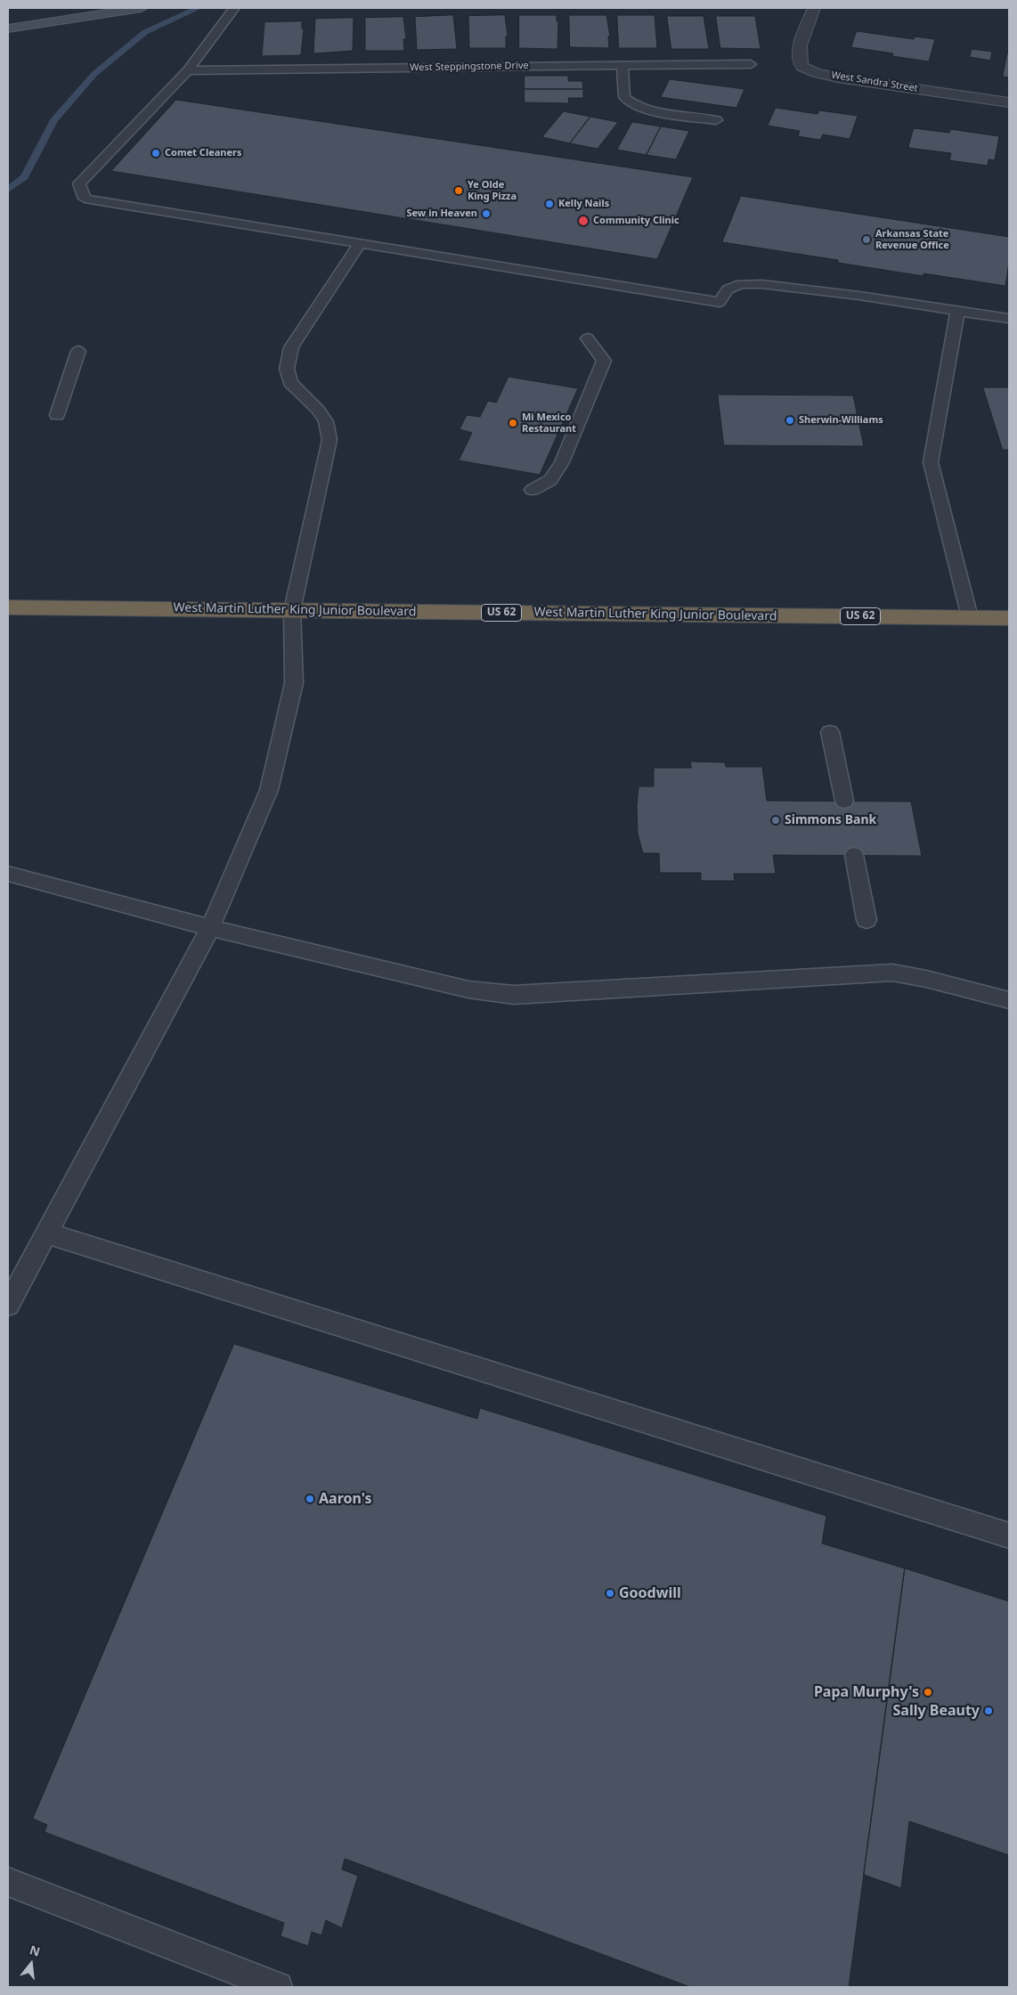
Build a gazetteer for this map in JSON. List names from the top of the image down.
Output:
{
  "streets": {
    "highway": ["West Martin Luther King Junior Boulevard", "US 62"],
    "street": ["West Sandra Street"],
    "lane": ["West Steppingstone Drive"]
  },
  "places": [
    "Comet Cleaners",
    "Ye Olde King Pizza",
    "Kelly Nails",
    "Sew in Heaven",
    "Community Clinic",
    "Arkansas State Revenue Office",
    "Sherwin-Williams",
    "Mi Mexico Restaurant",
    "Simmons Bank",
    "Aaron's",
    "Goodwill",
    "Papa Murphy's",
    "Sally Beauty"
  ],
  "north": "top"
}
